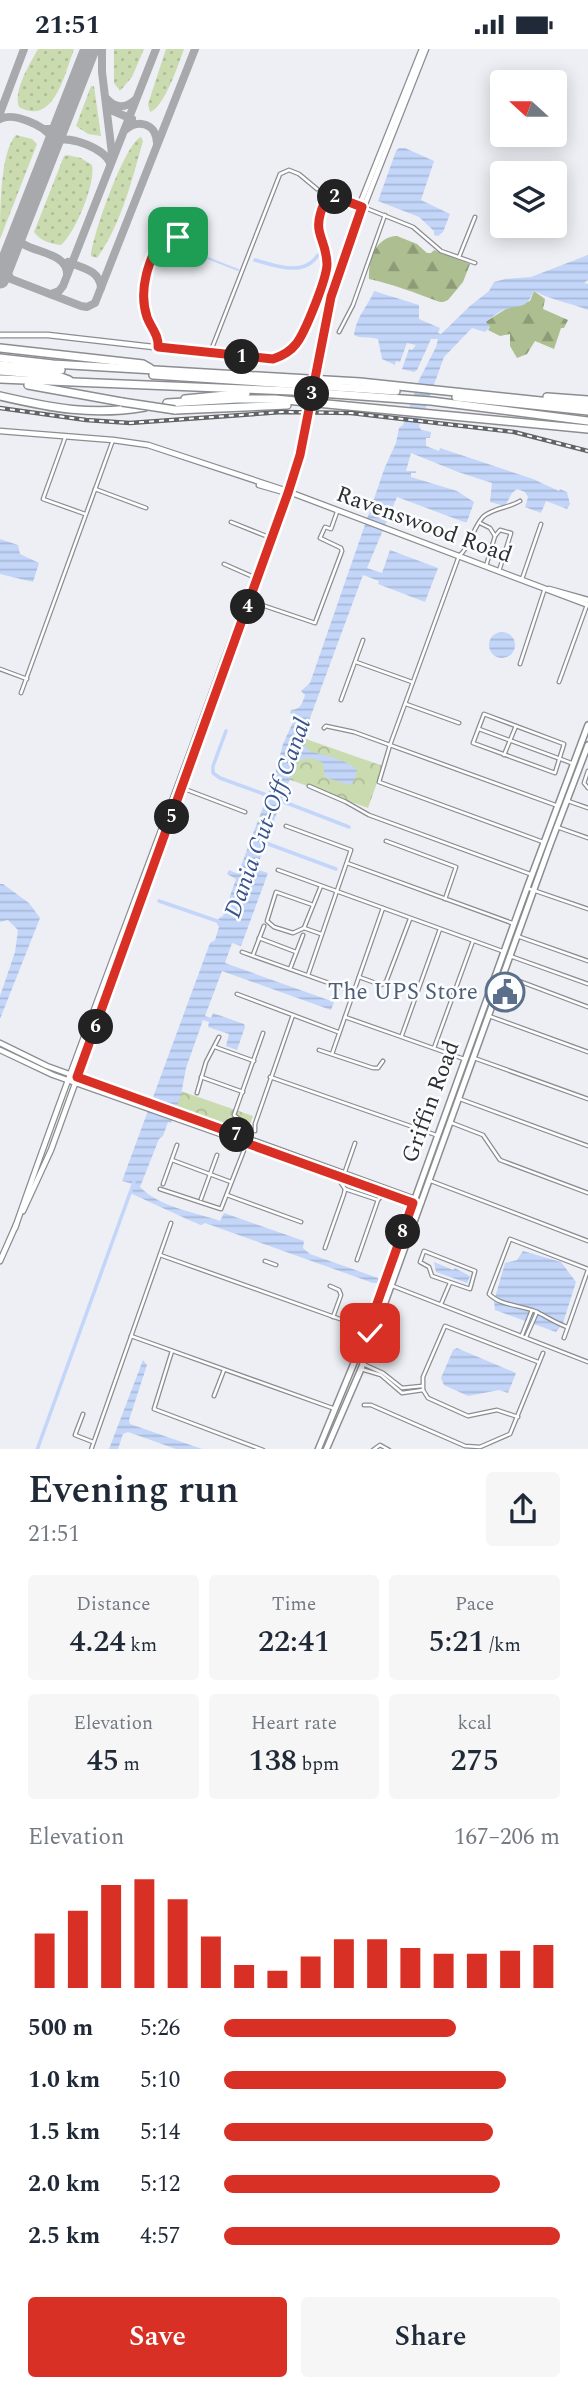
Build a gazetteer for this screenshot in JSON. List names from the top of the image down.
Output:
{
  "streets": {
    "main road": ["Griffin Road"],
    "street": ["Ravenswood Road"]
  },
  "water": ["Dania Cut-Off Canal"],
  "places": {
    "public building": ["The UPS Store"]
  },
  "north": "left",
  "page": {
    "status": "21:51",
    "pins": [
      "2",
      "1",
      "3",
      "4",
      "5",
      "6",
      "7",
      "8"
    ],
    "heading": ["Evening run", "21:51"],
    "stats": [
      ["Distance", "4.24 km"],
      ["Time", "22:41"],
      ["Pace", "5:21 /km"],
      ["Elevation", "45 m"],
      ["Heart rate", "138 bpm"],
      ["kcal", "275"]
    ],
    "chart": ["Elevation", "167–206 m"],
    "list": [
      {
        "name": "500 m",
        "note": "5:26"
      },
      {
        "name": "1.0 km",
        "note": "5:10"
      },
      {
        "name": "1.5 km",
        "note": "5:14"
      },
      {
        "name": "2.0 km",
        "note": "5:12"
      },
      {
        "name": "2.5 km",
        "note": "4:57"
      }
    ],
    "buttons": ["Save", "Share"]
  }
}
